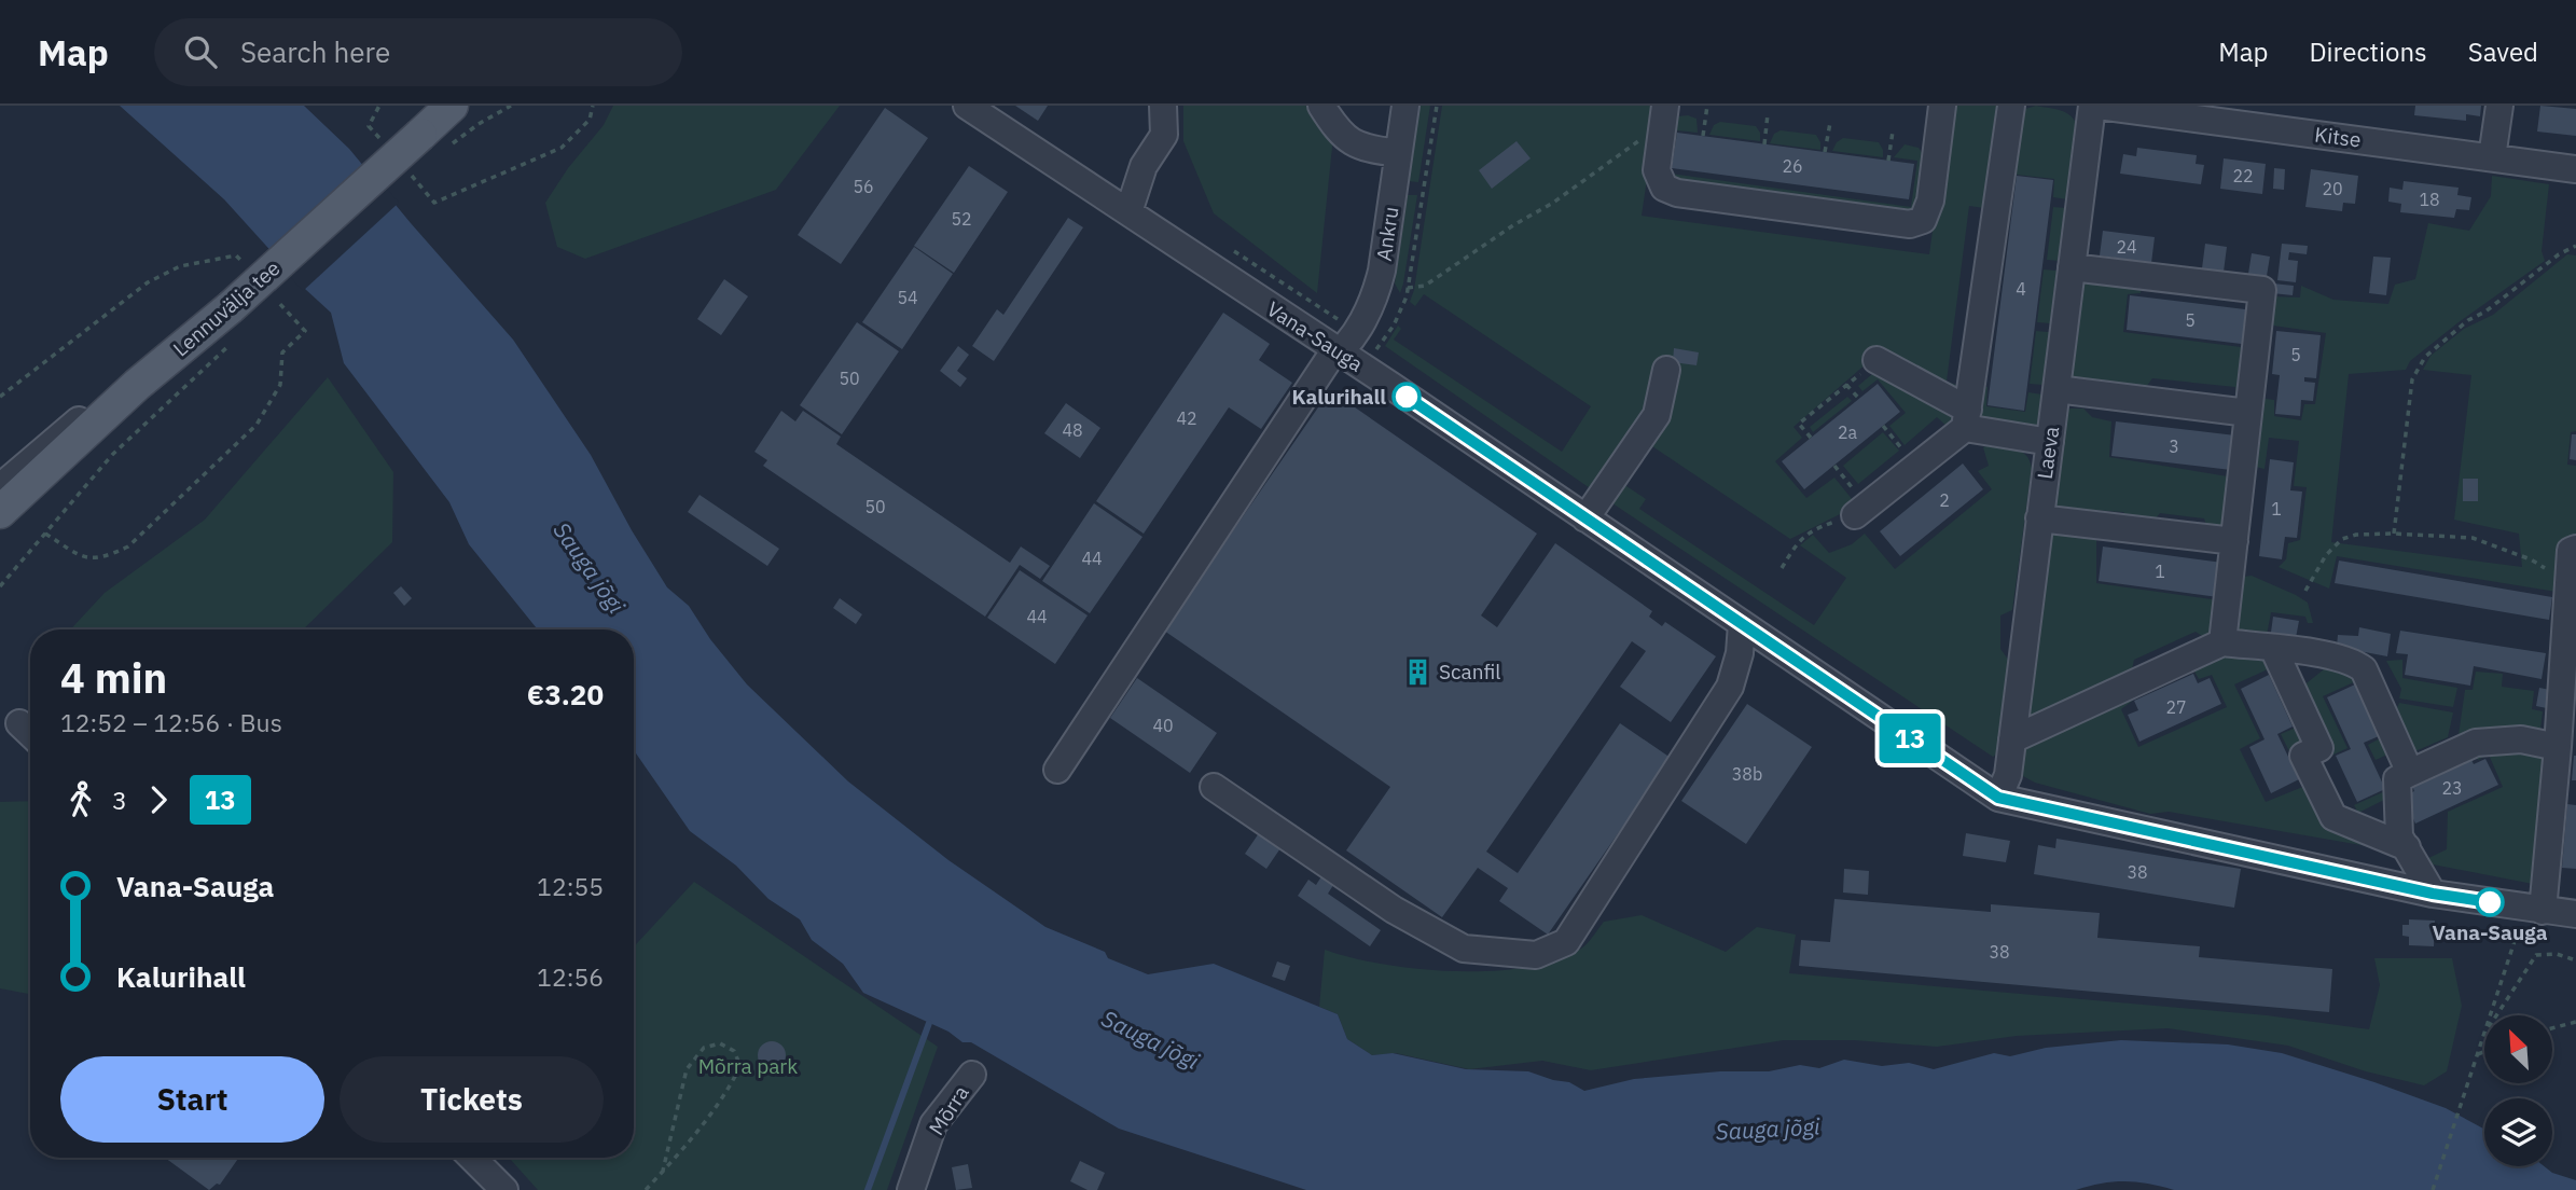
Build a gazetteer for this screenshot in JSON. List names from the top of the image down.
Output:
{
  "streets": {
    "main road": ["Lennuvälja tee"],
    "street": [
      "Kitse",
      "Ankru",
      "Vana-Sauga",
      "Laeva",
      "Mõrra"
    ]
  },
  "crossings": [
    ["Ankru", "Vana-Sauga"],
    ["Vana-Sauga", "Laeva"]
  ],
  "water": ["Sauga jõgi"],
  "parks": ["Mõrra park"],
  "places": {
    "other": ["Kalurihall", "Vana-Sauga"],
    "building": ["Scanfil"]
  },
  "lines": ["bus line 13"],
  "house_numbers": [
    "26",
    "22",
    "56",
    "20",
    "18",
    "52",
    "24",
    "4",
    "54",
    "5",
    "5",
    "50",
    "42",
    "48",
    "2a",
    "3",
    "2",
    "50",
    "1",
    "44",
    "1",
    "44",
    "27",
    "40",
    "38b",
    "23",
    "38",
    "38"
  ],
  "north": "top left",
  "page": {
    "header": "Map",
    "search": "Search here",
    "nav": ["Map", "Directions", "Saved"],
    "on_map": "13",
    "heading": ["4 min", "12:52 – 12:56 · Bus", "€3.20"],
    "legs": ["3", "13"],
    "list": [
      {
        "name": "Vana-Sauga",
        "value": "12:55"
      },
      {
        "name": "Kalurihall",
        "value": "12:56"
      }
    ],
    "buttons": ["Start", "Tickets"]
  }
}
